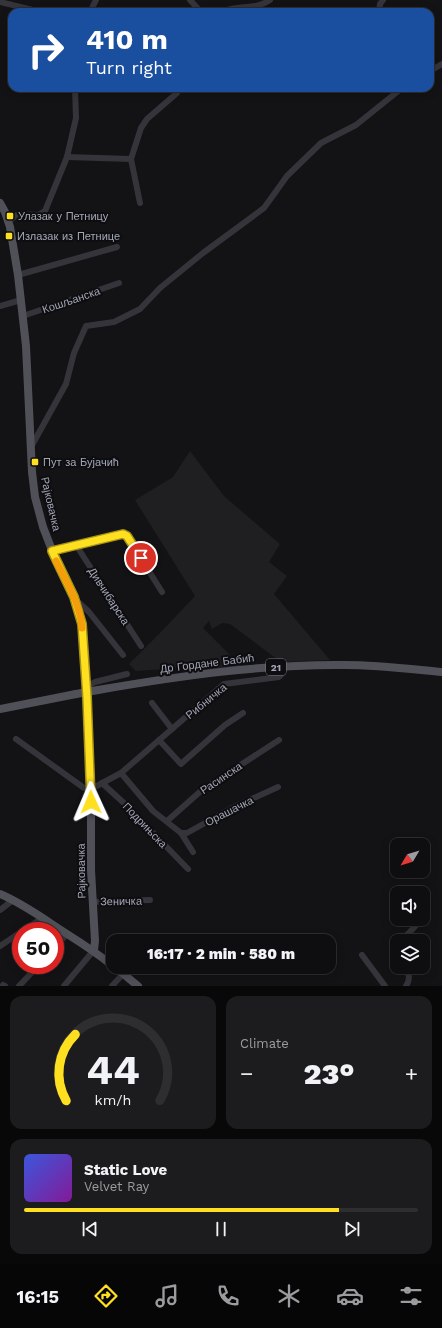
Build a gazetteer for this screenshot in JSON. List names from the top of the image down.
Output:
{
  "streets": {
    "main road": ["Рајковачка", "Др Гордане Бабић", "21"],
    "street": [
      "Кошљанска",
      "Дивчибарска",
      "Рибничка",
      "Расинска",
      "Орашачка",
      "Подрињска",
      "Зеничка"
    ]
  },
  "crossings": [
    ["Кошљанска", "Рајковачка"],
    ["Рајковачка", "Рибничка"],
    ["Рајковачка", "Зеничка"],
    ["Др Гордане Бабић", "Рибничка"],
    ["Рибничка", "Подрињска"],
    ["Расинска", "Подрињска"],
    ["Орашачка", "Подрињска"]
  ],
  "places": {
    "transit": ["Улазак у Петницу", "Излазак из Петнице", "Пут за Бујачић"]
  },
  "north": "bottom left",
  "page": {
    "turn": ["410 m", "Turn right"],
    "limit": "50",
    "trip": "16:17 · 2 min · 580 m",
    "tile": "Climate",
    "heat": ["−", "23°", "+"],
    "song": ["Static Love", "Velvet Ray"],
    "tabs": "16:15",
    "gauge": ["44", "km/h"]
  }
}
